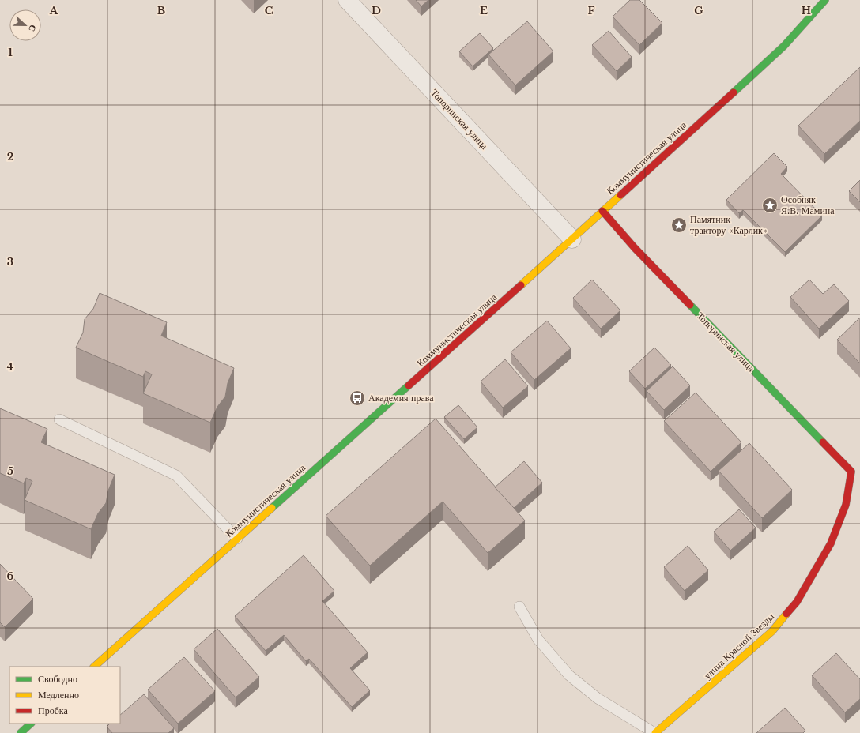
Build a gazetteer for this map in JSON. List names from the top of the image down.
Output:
{
  "streets": {
    "main road": ["Топоринская улица", "Коммунистическая улица", "улица Красной Звезды"]
  },
  "crossings": [
    ["Топоринская улица", "Коммунистическая улица"],
    ["Топоринская улица", "улица Красной Звезды"]
  ],
  "places": {
    "place": ["Особняк Я.В. Мамина", "Памятник трактору «Карлик»"],
    "bus stop": ["Академия права"]
  },
  "legend": ["Свободно", "Медленно", "Пробка"],
  "north": "right",
  "grid": {
    "columns": [
      "A",
      "B",
      "C",
      "D",
      "E",
      "F",
      "G",
      "H"
    ],
    "rows": [
      "1",
      "2",
      "3",
      "4",
      "5",
      "6"
    ]
  }
}
